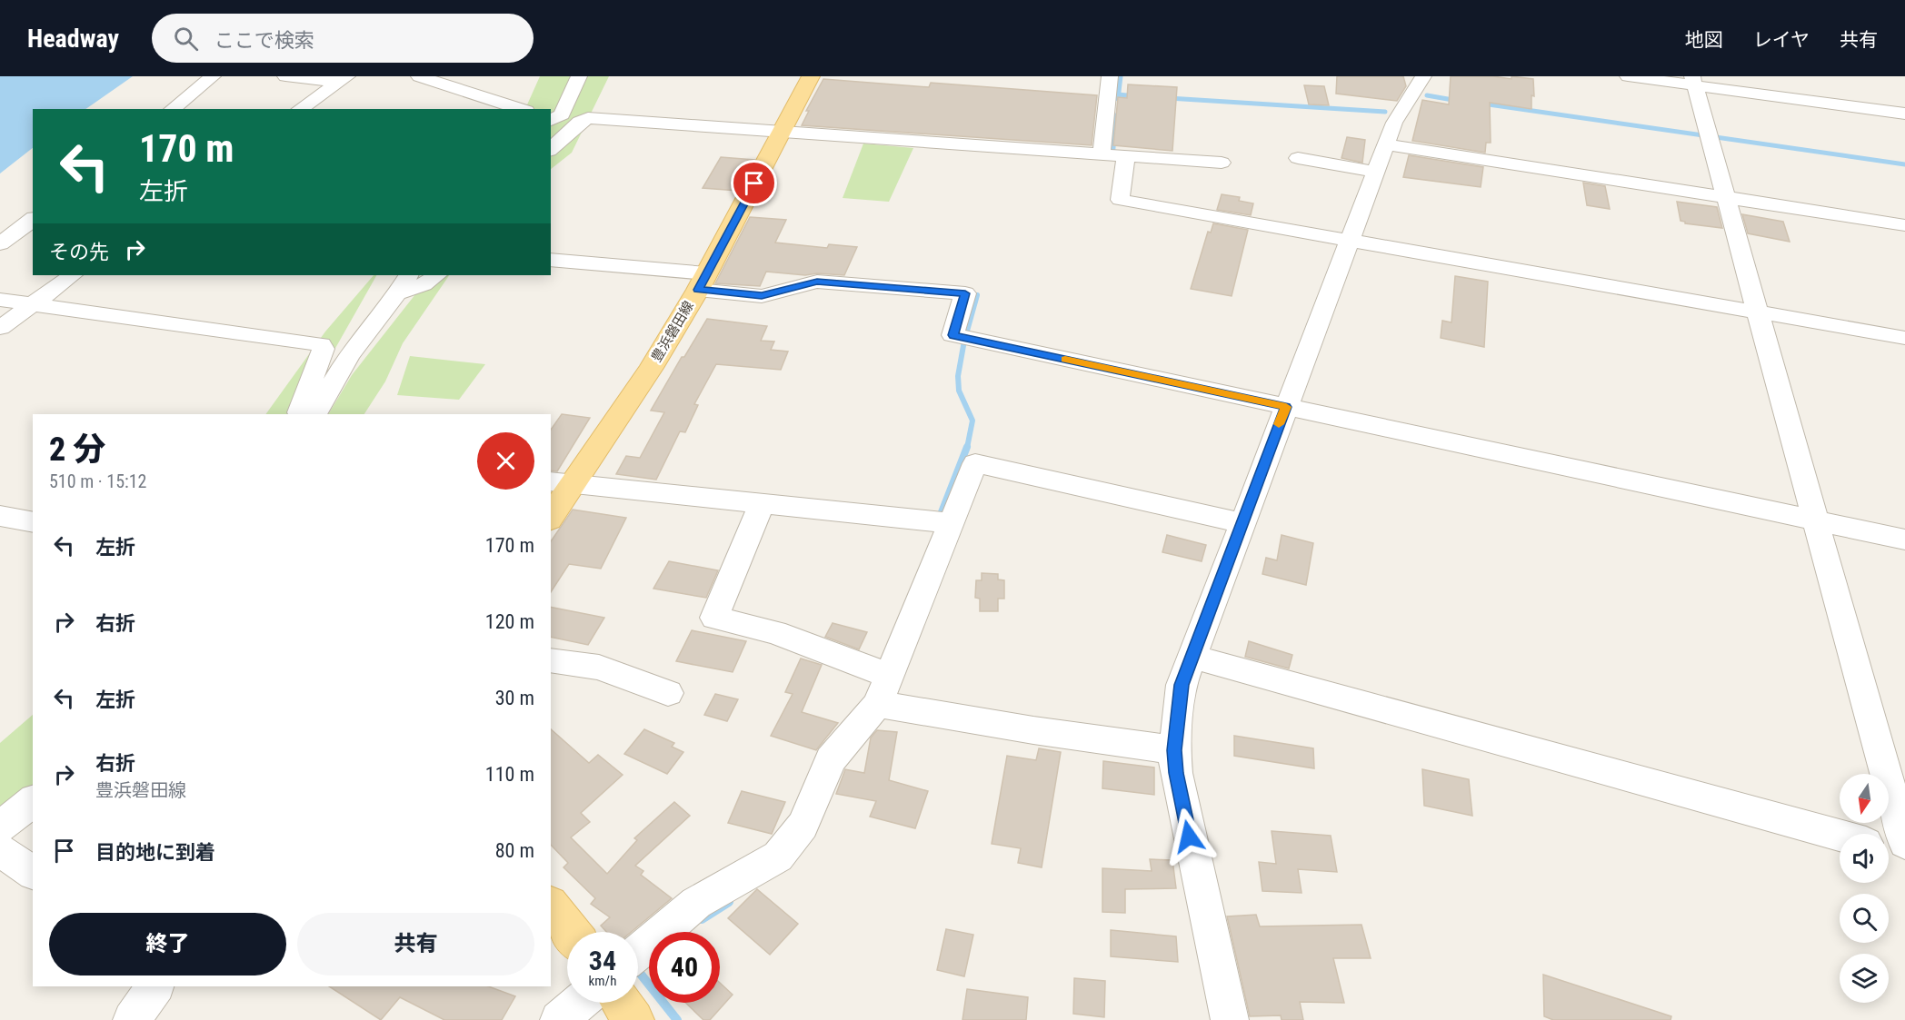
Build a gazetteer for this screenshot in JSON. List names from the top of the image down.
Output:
{
  "streets": {
    "main road": ["豊浜磐田線"]
  },
  "north": "bottom",
  "page": {
    "header": "Headway",
    "search": "ここで検索",
    "nav": ["地図", "レイヤ", "共有"],
    "turn": ["170 m", "左折"],
    "then": "その先",
    "heading": ["2 分", "510 m · 15:12"],
    "list": [
      {
        "name": "左折",
        "value": "170 m"
      },
      {
        "name": "右折",
        "value": "120 m"
      },
      {
        "name": "左折",
        "value": "30 m"
      },
      {
        "name": "右折",
        "note": "豊浜磐田線",
        "value": "110 m"
      },
      {
        "name": "目的地に到着",
        "value": "80 m"
      }
    ],
    "buttons": ["終了", "共有"],
    "speed": "34 km/h",
    "limit": "40"
  }
}
